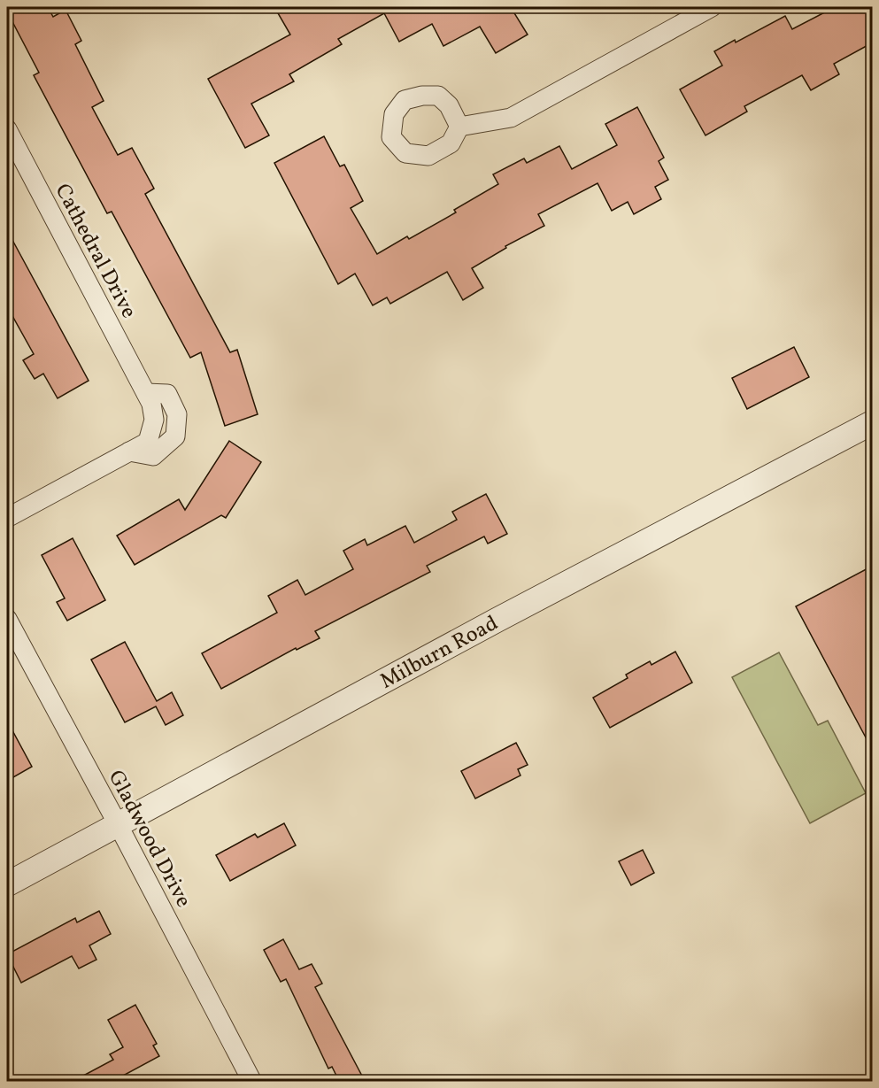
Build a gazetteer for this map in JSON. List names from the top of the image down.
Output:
{
  "streets": {
    "street": ["Cathedral Drive", "Milburn Road", "Gladwood Drive"]
  },
  "crossings": [
    ["Milburn Road", "Gladwood Drive"]
  ]
}
